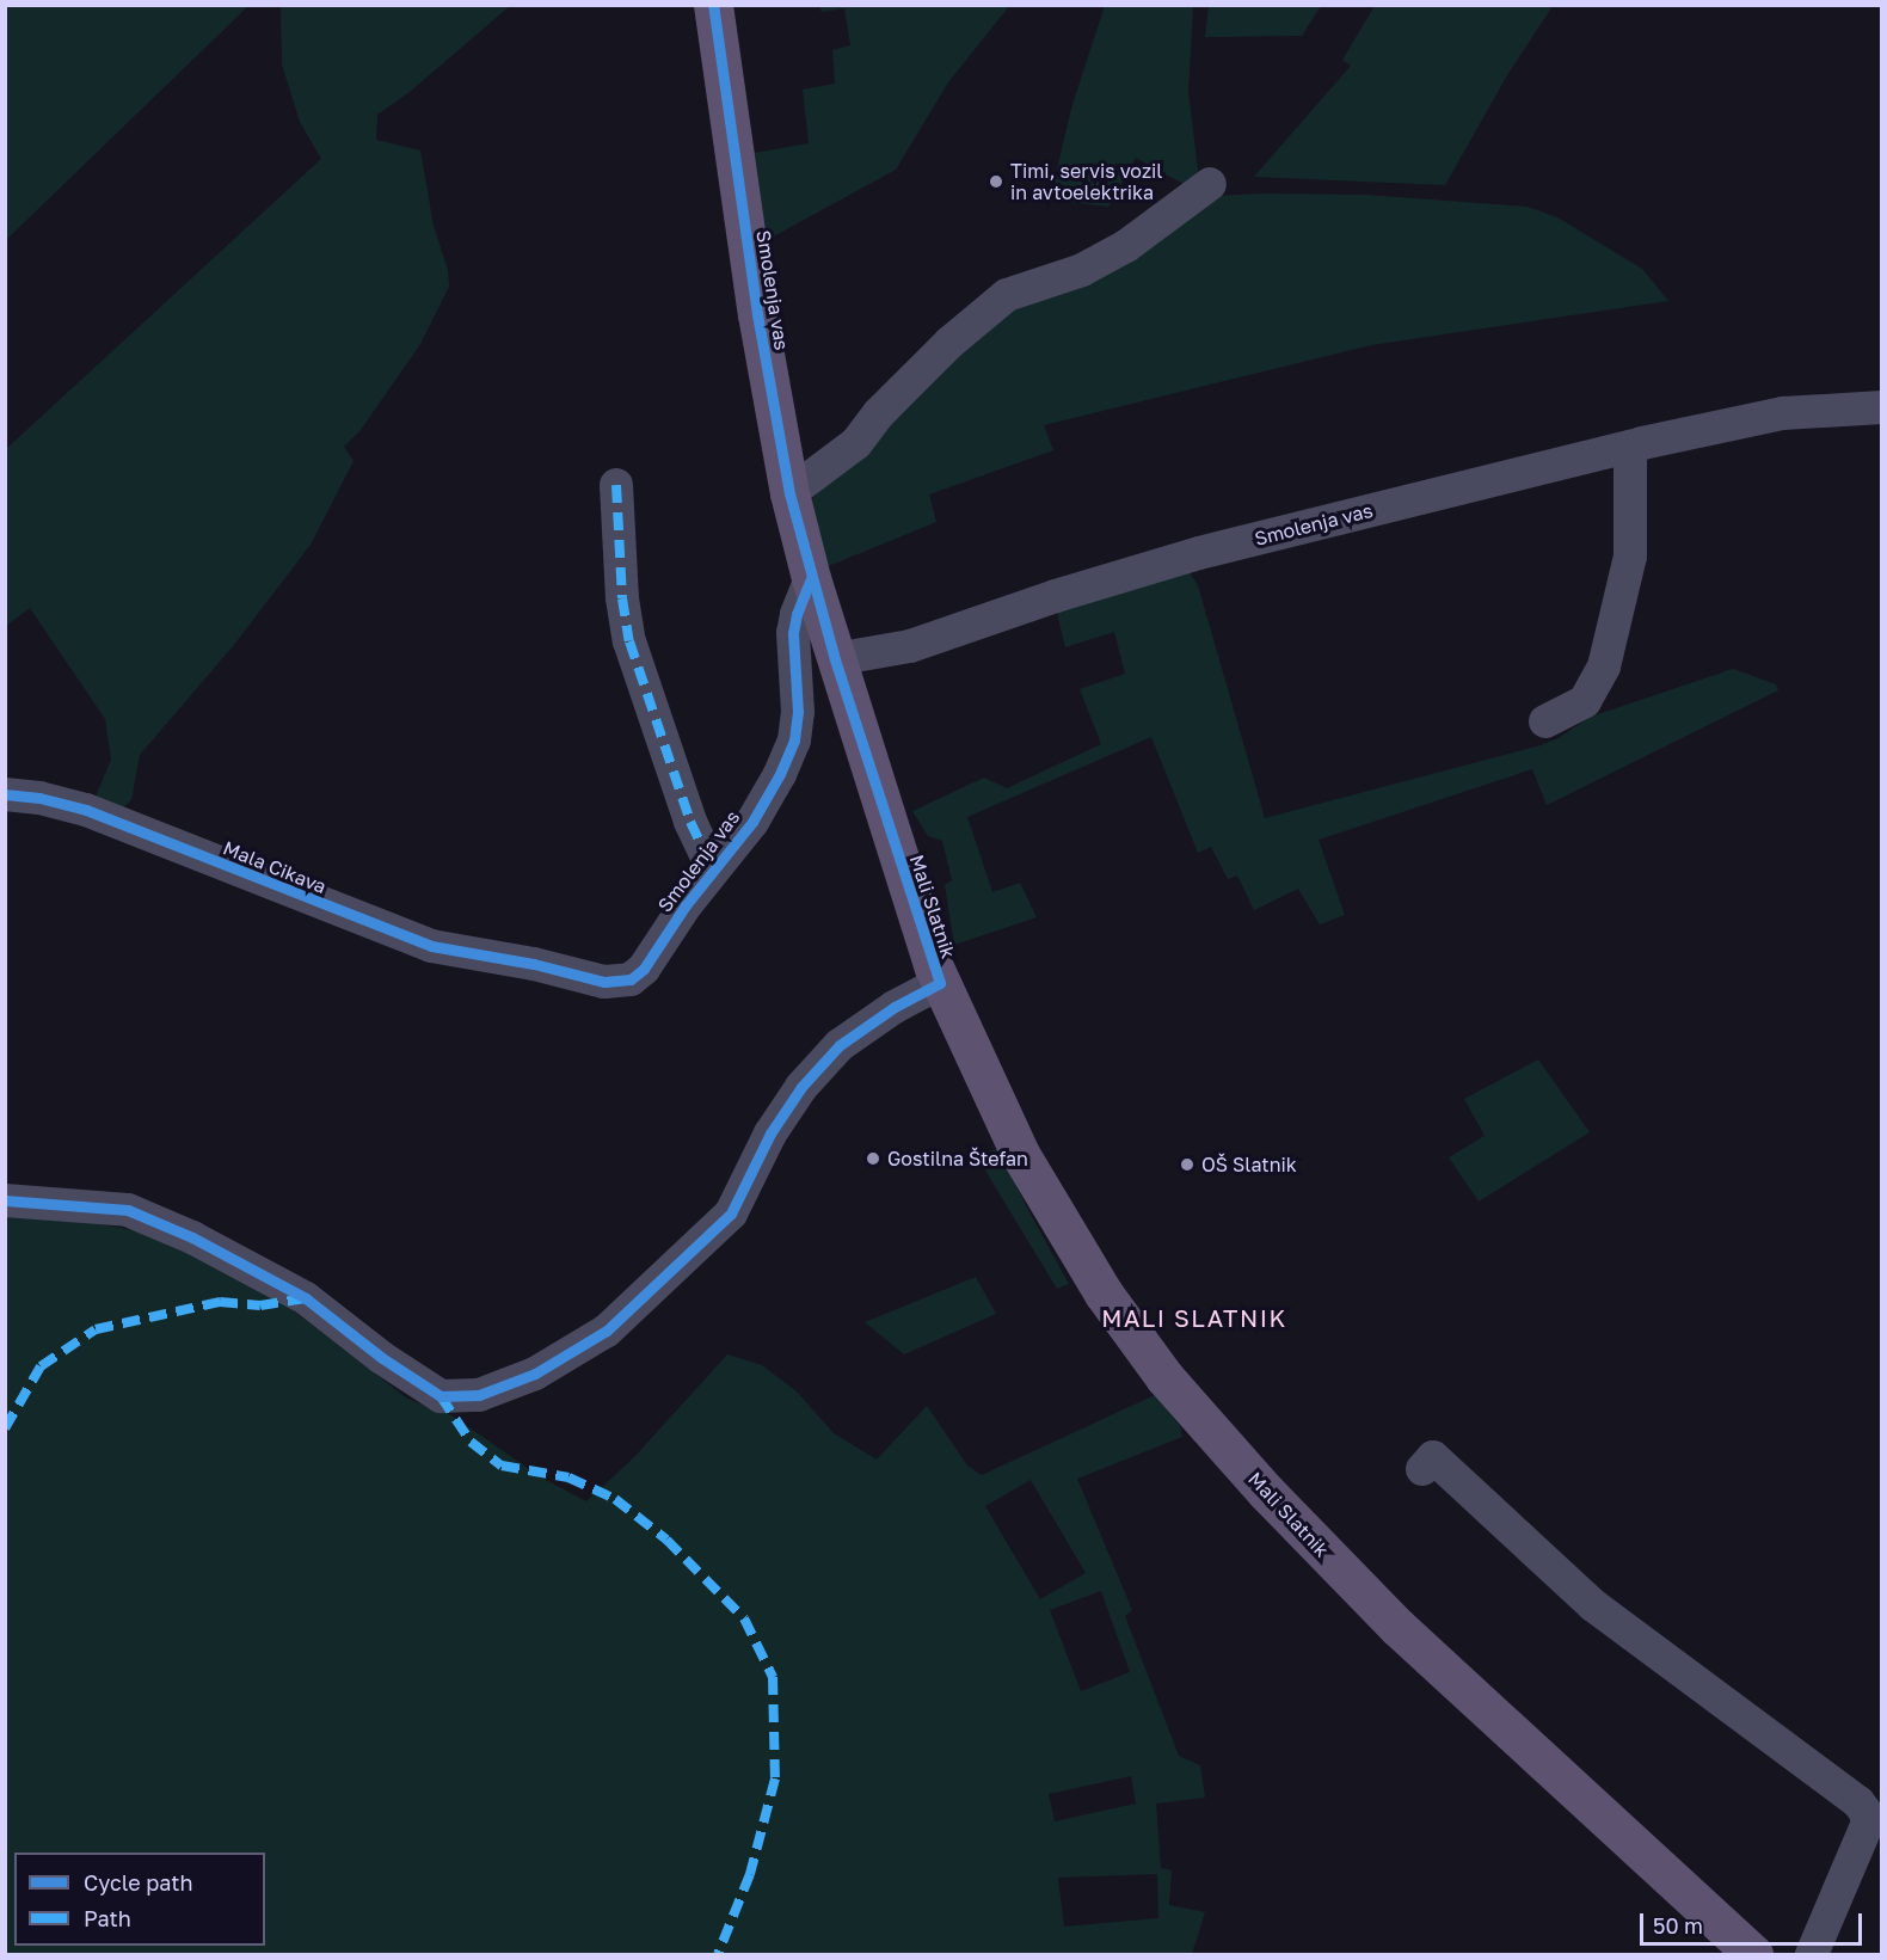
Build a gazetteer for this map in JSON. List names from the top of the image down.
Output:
{
  "streets": {
    "main road": ["Smolenja vas", "Mali Slatnik"],
    "street": ["Mala Cikava"]
  },
  "crossings": [
    ["Smolenja vas", "Mala Cikava"],
    ["Smolenja vas", "Mali Slatnik"]
  ],
  "districts": ["MALI SLATNIK"],
  "places": ["Timi, servis vozil in avtoelektrika", "Gostilna Štefan", "OŠ Slatnik"],
  "legend": ["Cycle path", "Path"],
  "scale_bar": "50 m"
}
